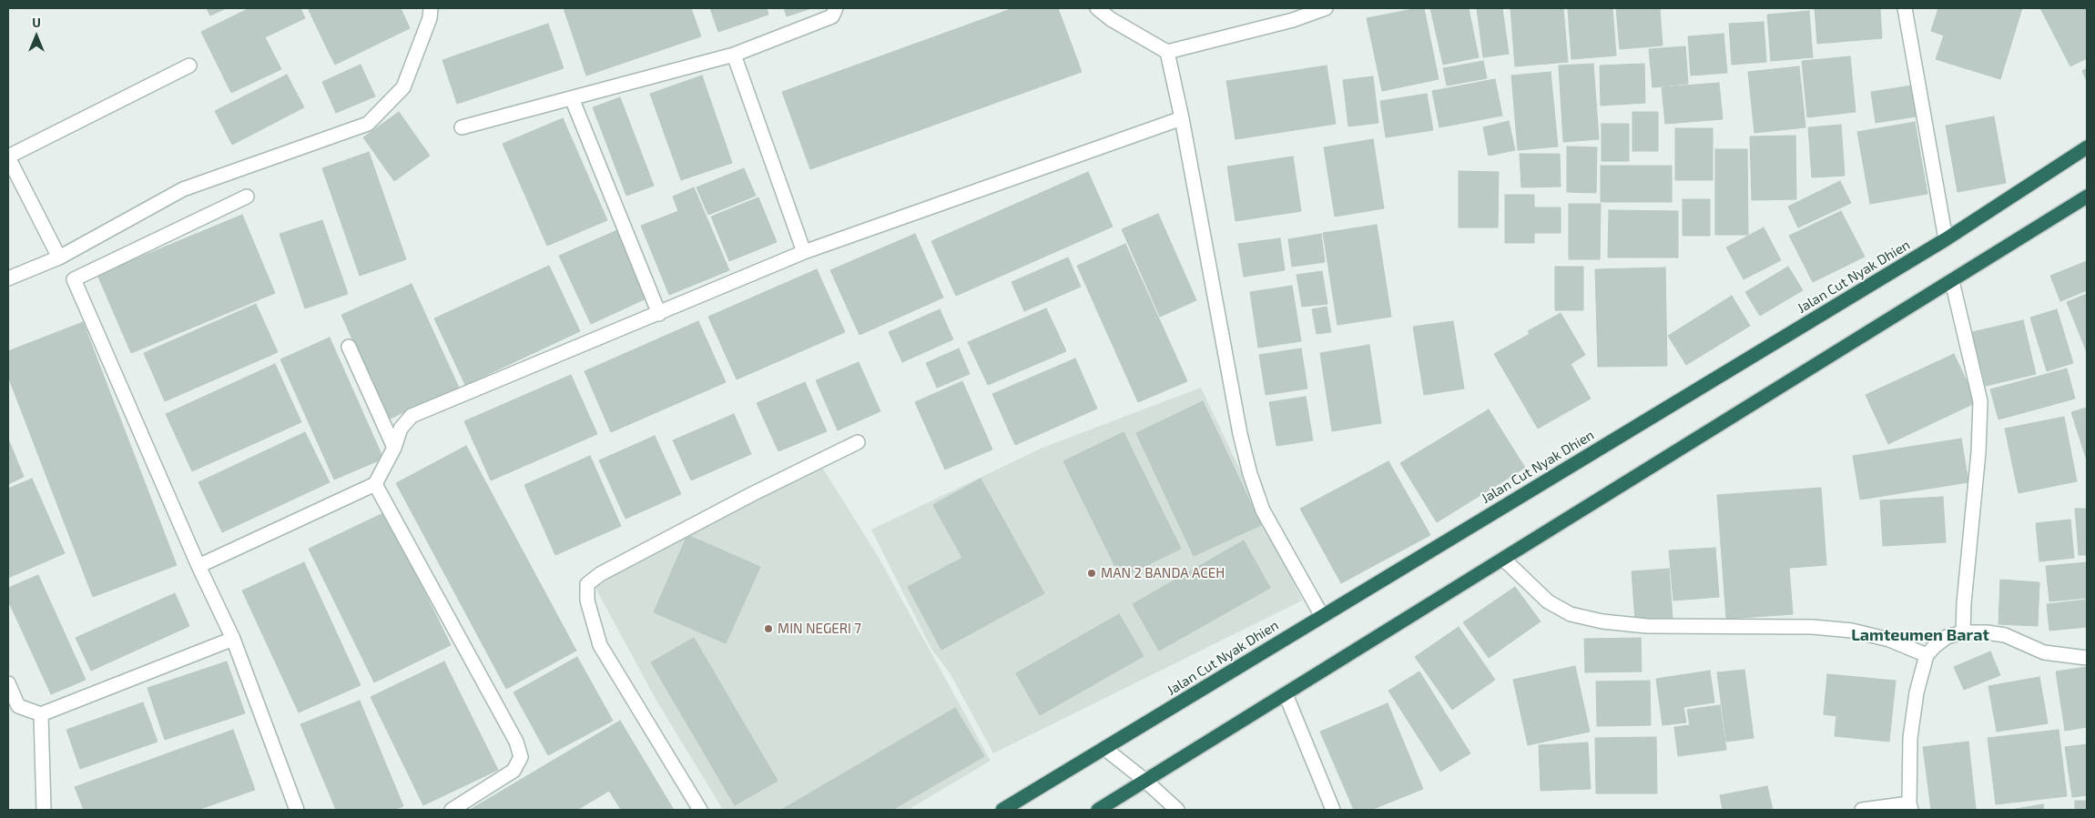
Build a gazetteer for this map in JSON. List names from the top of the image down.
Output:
{
  "streets": {
    "highway": ["Jalan Cut Nyak Dhien"]
  },
  "districts": ["Lamteumen Barat"],
  "places": ["MAN 2 BANDA ACEH", "MIN NEGERI 7"],
  "north": "top"
}
